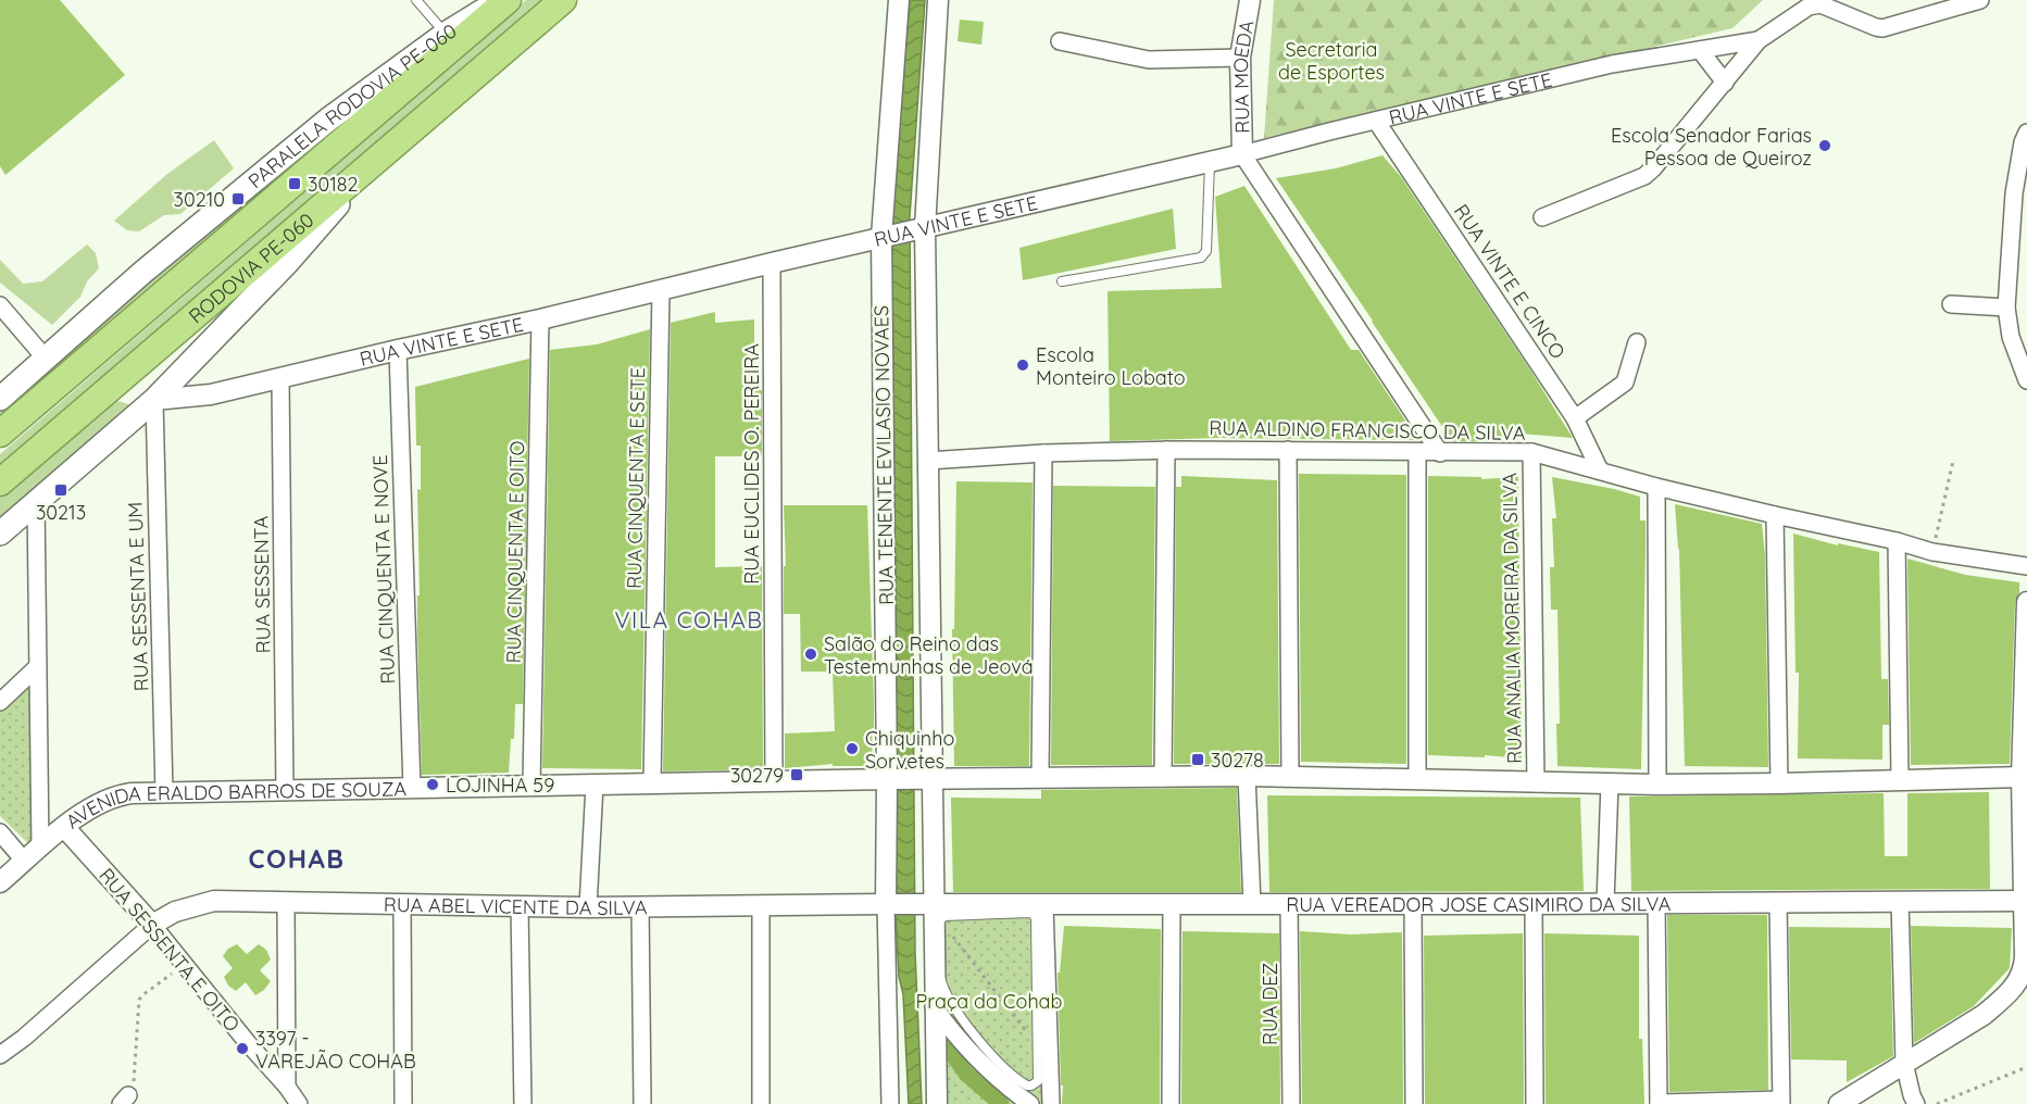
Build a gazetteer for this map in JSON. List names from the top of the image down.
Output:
{
  "streets": {
    "highway": ["RODOVIA PE-060"],
    "main road": ["PARALELA RODOVIA PE-060"],
    "street": [
      "RUA MOEDA",
      "RUA VINTE E SETE",
      "RUA VINTE E CINCO",
      "RUA ALDINO FRANCISCO DA SILVA",
      "RUA TENENTE EVILASIO NOVAES",
      "RUA EUCLIDES O. PEREIRA",
      "RUA CINQUENTA E SETE",
      "RUA CINQUENTA E OITO",
      "RUA CINQUENTA E NOVE",
      "RUA SESSENTA",
      "RUA SESSENTA E UM",
      "RUA ANALIA MOREIRA DA SILVA",
      "AVENIDA ERALDO BARROS DE SOUZA",
      "RUA VEREADOR JOSE CASIMIRO DA SILVA",
      "RUA ABEL VICENTE DA SILVA",
      "RUA SESSENTA E OITO",
      "RUA DEZ"
    ]
  },
  "crossings": [
    ["RUA MOEDA", "RUA VINTE E SETE"],
    ["RUA VINTE E SETE", "RUA VINTE E CINCO"],
    ["RUA VINTE E SETE", "RUA TENENTE EVILASIO NOVAES"],
    ["RUA VINTE E SETE", "RUA EUCLIDES O. PEREIRA"],
    ["RUA VINTE E SETE", "RUA CINQUENTA E SETE"],
    ["RUA VINTE E SETE", "RUA CINQUENTA E OITO"],
    ["RUA VINTE E SETE", "RUA CINQUENTA E NOVE"],
    ["RUA VINTE E SETE", "RUA SESSENTA"],
    ["RUA VINTE E SETE", "RUA SESSENTA E UM"],
    ["RUA VINTE E CINCO", "RUA ALDINO FRANCISCO DA SILVA"],
    ["RUA ALDINO FRANCISCO DA SILVA", "RUA ANALIA MOREIRA DA SILVA"],
    ["RUA TENENTE EVILASIO NOVAES", "AVENIDA ERALDO BARROS DE SOUZA"],
    ["RUA TENENTE EVILASIO NOVAES", "RUA VEREADOR JOSE CASIMIRO DA SILVA"],
    ["RUA TENENTE EVILASIO NOVAES", "RUA ABEL VICENTE DA SILVA"],
    ["RUA EUCLIDES O. PEREIRA", "AVENIDA ERALDO BARROS DE SOUZA"],
    ["RUA CINQUENTA E SETE", "AVENIDA ERALDO BARROS DE SOUZA"],
    ["RUA CINQUENTA E OITO", "AVENIDA ERALDO BARROS DE SOUZA"],
    ["RUA CINQUENTA E NOVE", "AVENIDA ERALDO BARROS DE SOUZA"],
    ["RUA SESSENTA", "AVENIDA ERALDO BARROS DE SOUZA"],
    ["RUA SESSENTA E UM", "AVENIDA ERALDO BARROS DE SOUZA"],
    ["AVENIDA ERALDO BARROS DE SOUZA", "RUA SESSENTA E OITO"],
    ["RUA VEREADOR JOSE CASIMIRO DA SILVA", "RUA ABEL VICENTE DA SILVA"],
    ["RUA VEREADOR JOSE CASIMIRO DA SILVA", "RUA DEZ"],
    ["RUA ABEL VICENTE DA SILVA", "RUA SESSENTA E OITO"]
  ],
  "districts": ["VILA COHAB", "COHAB"],
  "parks": ["Secretaria de Esportes", "Praça da Cohab"],
  "places": {
    "other": [
      "Escola Senador Farias Pessoa de Queiroz",
      "Escola Monteiro Lobato",
      "Salão do Reino das Testemunhas de Jeová",
      "Chiquinho Sorvetes",
      "LOJINHA 59",
      "3397 - VAREJÃO COHAB"
    ],
    "transit": [
      "30182",
      "30210",
      "30213",
      "30278",
      "30279"
    ]
  }
}
